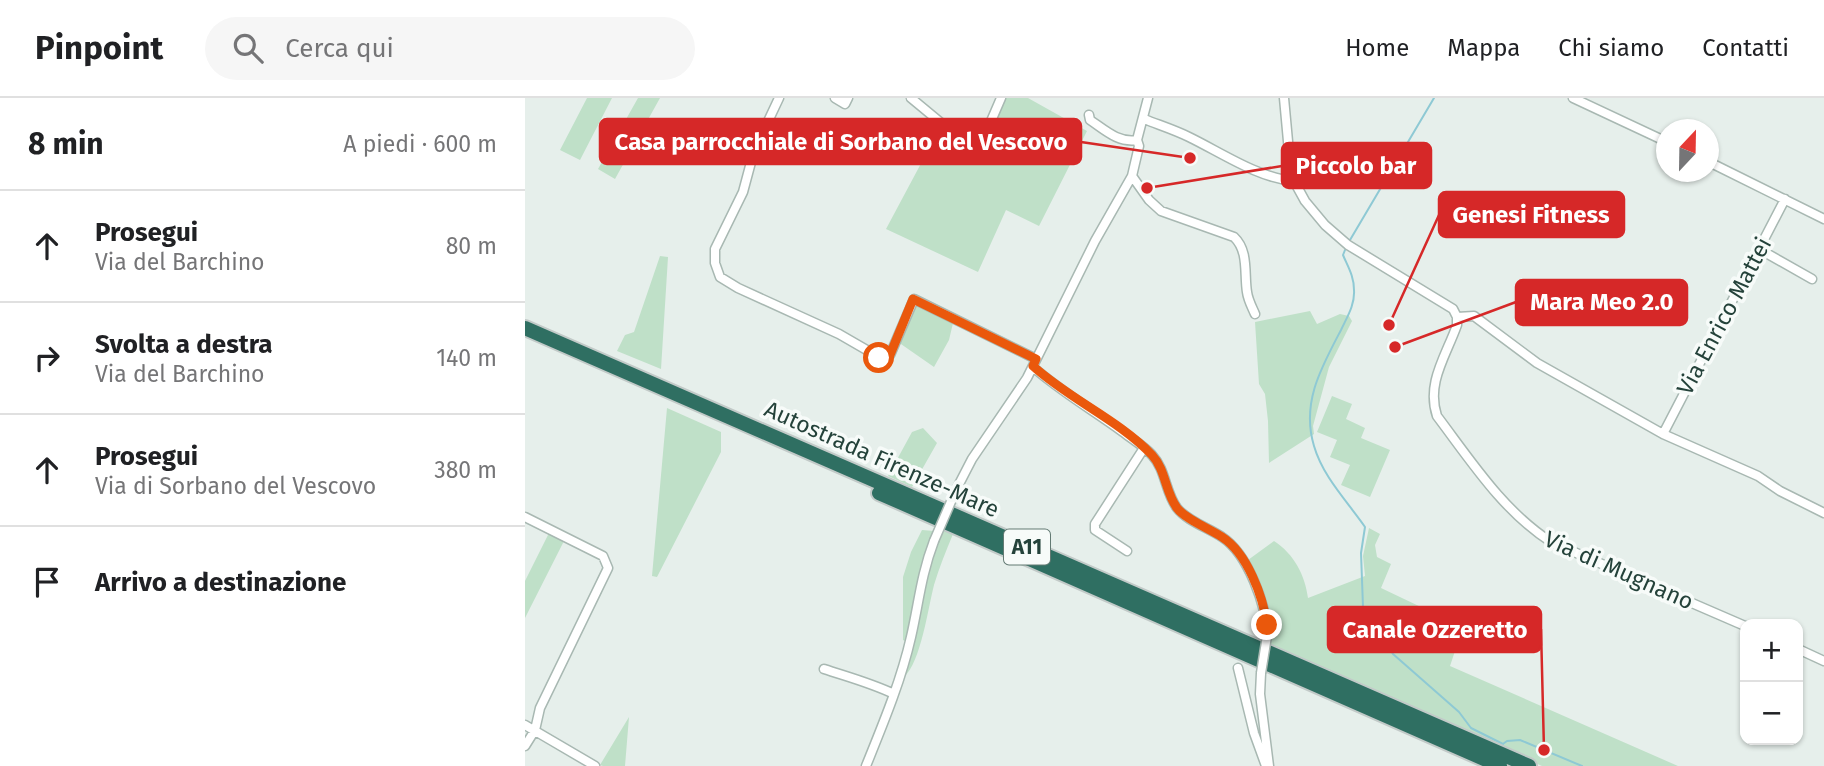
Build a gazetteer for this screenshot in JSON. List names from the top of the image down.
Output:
{
  "streets": {
    "highway": ["Autostrada Firenze-Mare", "A11"],
    "street": ["Via Enrico Mattei", "Via di Mugnano"]
  },
  "places": [
    "Casa parrocchiale di Sorbano del Vescovo",
    "Piccolo bar",
    "Genesi Fitness",
    "Mara Meo 2.0",
    "Canale Ozzeretto"
  ],
  "north": "top",
  "page": {
    "header": "Pinpoint",
    "search": "Cerca qui",
    "nav": [
      "Home",
      "Mappa",
      "Chi siamo",
      "Contatti"
    ],
    "heading": ["8 min", "A piedi · 600 m"],
    "list": [
      ["Prosegui", "Via del Barchino", "80 m"],
      ["Svolta a destra", "Via del Barchino", "140 m"],
      ["Prosegui", "Via di Sorbano del Vescovo", "380 m"],
      "Arrivo a destinazione"
    ],
    "map_buttons": ["+", "−"]
  }
}
